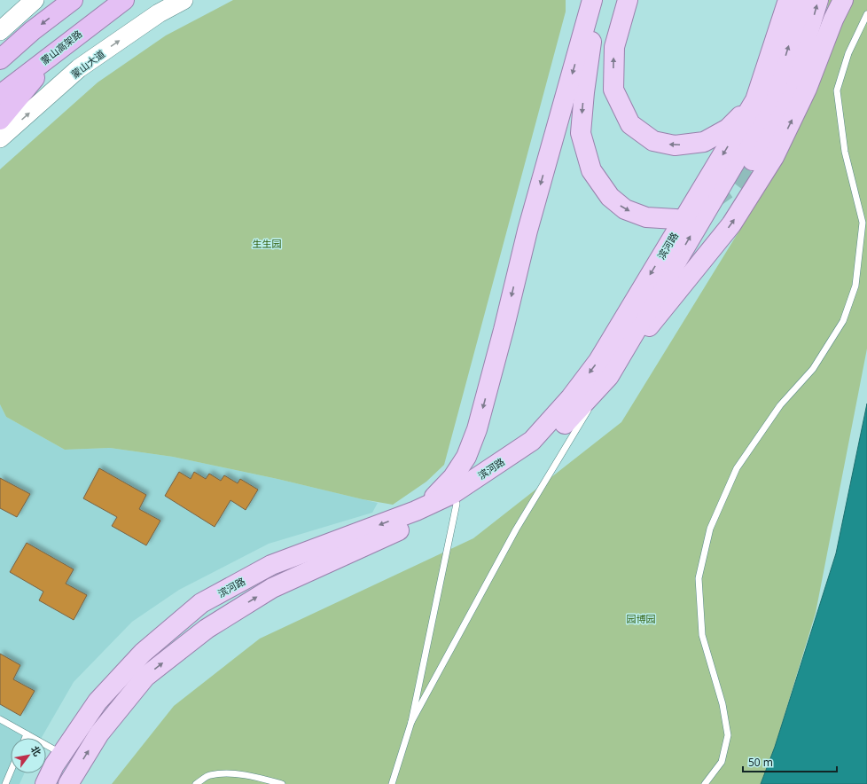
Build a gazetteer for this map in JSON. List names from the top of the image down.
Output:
{
  "streets": {
    "highway": ["蒙山高架路"],
    "main road": ["蒙山大道", "滨河路"]
  },
  "one_way": ["蒙山大道"],
  "parks": ["生生园", "园博园"],
  "scale_bar": "50 m",
  "north": "top right"
}
